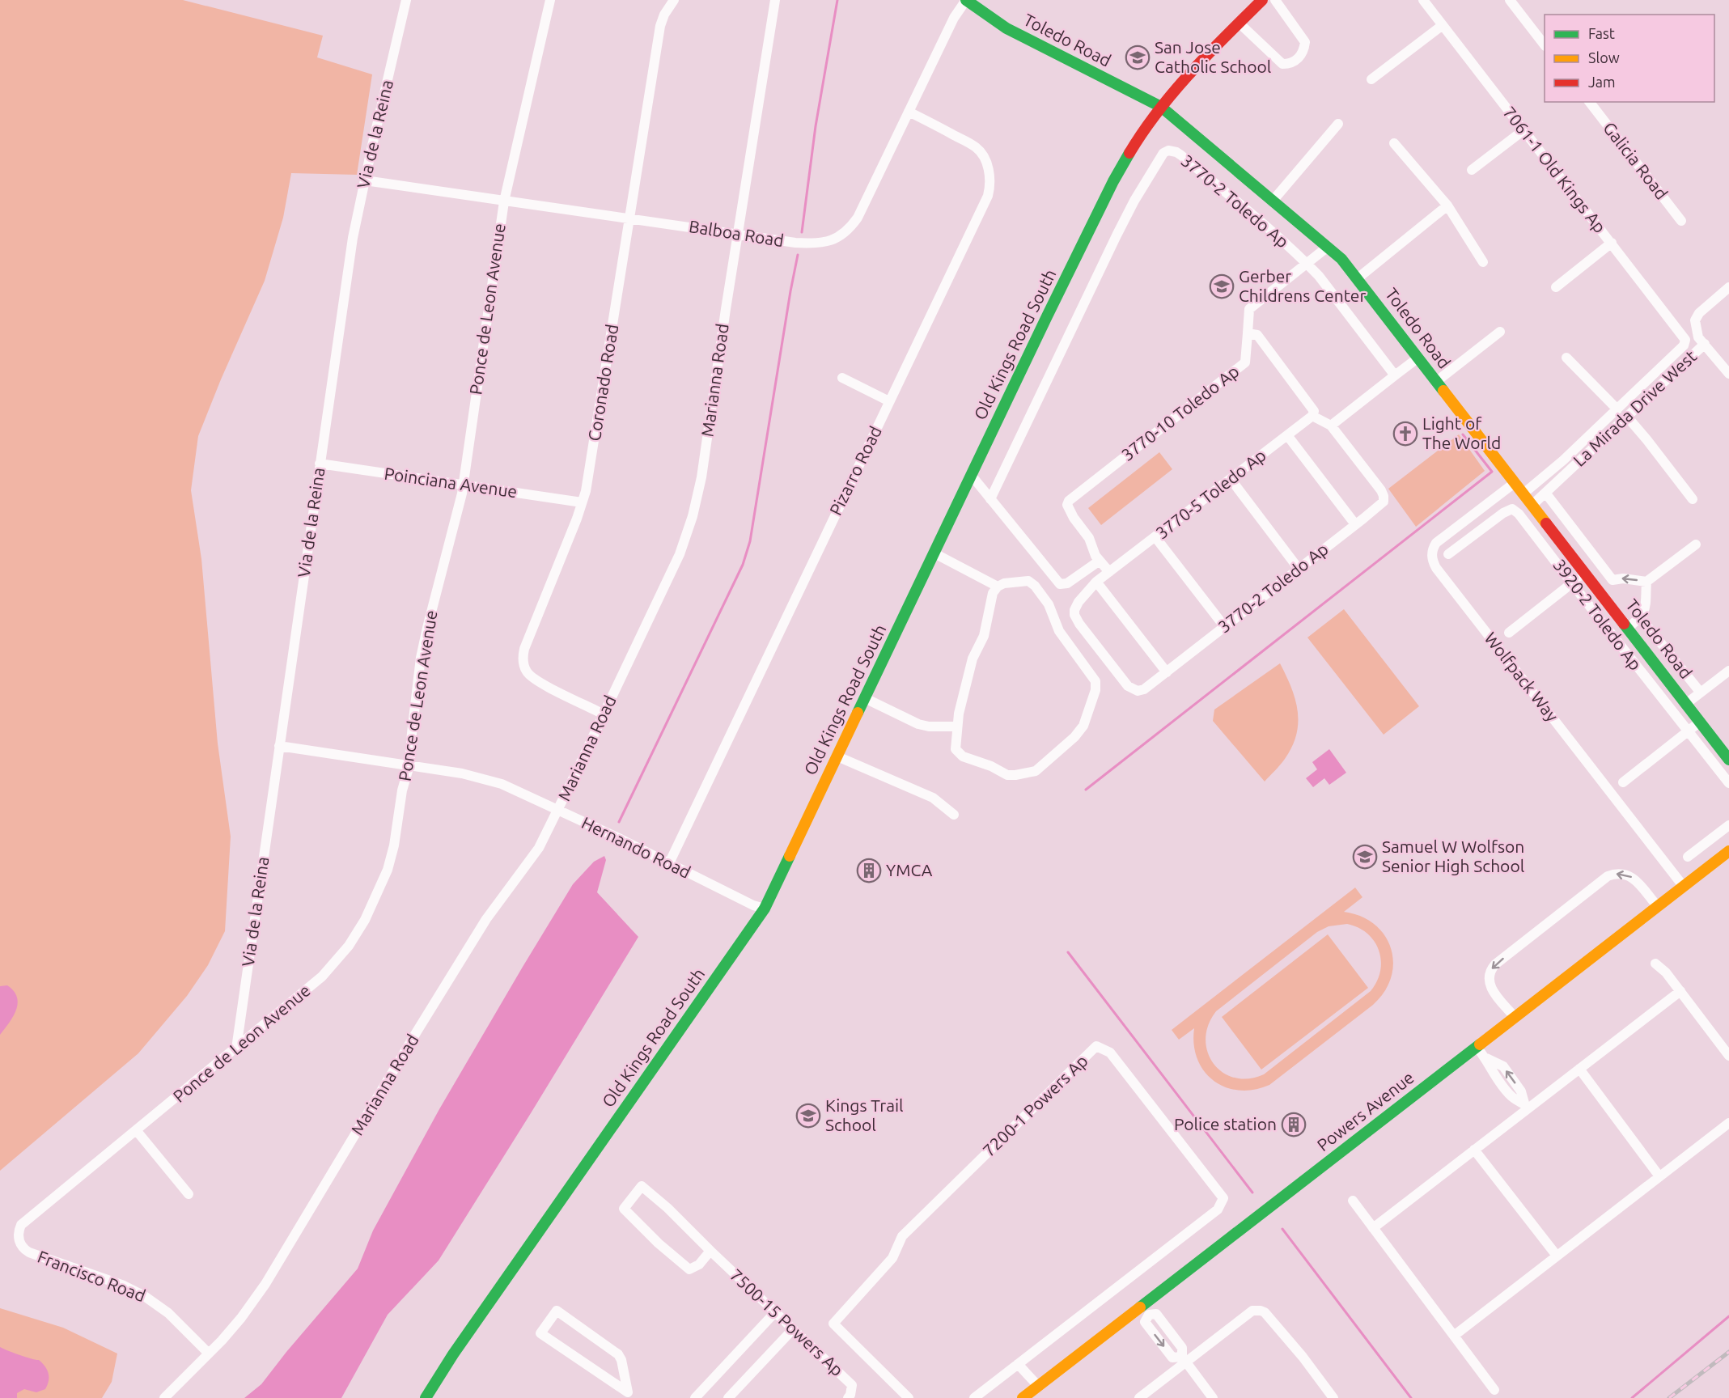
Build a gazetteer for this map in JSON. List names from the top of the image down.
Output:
{
  "streets": {
    "street": [
      "Toledo Road",
      "Via de la Reina",
      "Galicia Road",
      "7061-1 Old Kings Ap",
      "3770-2 Toledo Ap",
      "Balboa Road",
      "Ponce de Leon Avenue",
      "Old Kings Road South",
      "Marianna Road",
      "Coronado Road",
      "La Mirada Drive West",
      "3770-10 Toledo Ap",
      "Pizarro Road",
      "Poinciana Avenue",
      "3770-5 Toledo Ap",
      "3920-2 Toledo Ap",
      "Wolfpack Way",
      "Hernando Road",
      "7200-1 Powers Ap",
      "Powers Avenue",
      "Francisco Road",
      "7500-15 Powers Ap"
    ]
  },
  "crossings": [
    ["Toledo Road", "Balboa Road"],
    ["Toledo Road", "Old Kings Road South"],
    ["Toledo Road", "La Mirada Drive West"],
    ["Toledo Road", "Wolfpack Way"],
    ["Via de la Reina", "Balboa Road"],
    ["Via de la Reina", "Ponce de Leon Avenue"],
    ["Via de la Reina", "Poinciana Avenue"],
    ["Via de la Reina", "Hernando Road"],
    ["Balboa Road", "Ponce de Leon Avenue"],
    ["Balboa Road", "Marianna Road"],
    ["Balboa Road", "Coronado Road"],
    ["Balboa Road", "Pizarro Road"],
    ["Ponce de Leon Avenue", "Poinciana Avenue"],
    ["Ponce de Leon Avenue", "Hernando Road"],
    ["Ponce de Leon Avenue", "Francisco Road"],
    ["Old Kings Road South", "Hernando Road"],
    ["Marianna Road", "Coronado Road"],
    ["Marianna Road", "Hernando Road"],
    ["Marianna Road", "Francisco Road"],
    ["Coronado Road", "Poinciana Avenue"],
    ["3770-10 Toledo Ap", "3770-5 Toledo Ap"],
    ["Pizarro Road", "Hernando Road"],
    ["Wolfpack Way", "Powers Avenue"]
  ],
  "places": {
    "school or university": [
      "San Jose Catholic School",
      "Gerber Childrens Center",
      "Samuel W Wolfson Senior High School",
      "Kings Trail School"
    ],
    "church": ["Light of The World"],
    "building": ["YMCA", "Police station"]
  },
  "legend": ["Fast", "Slow", "Jam"]
}
